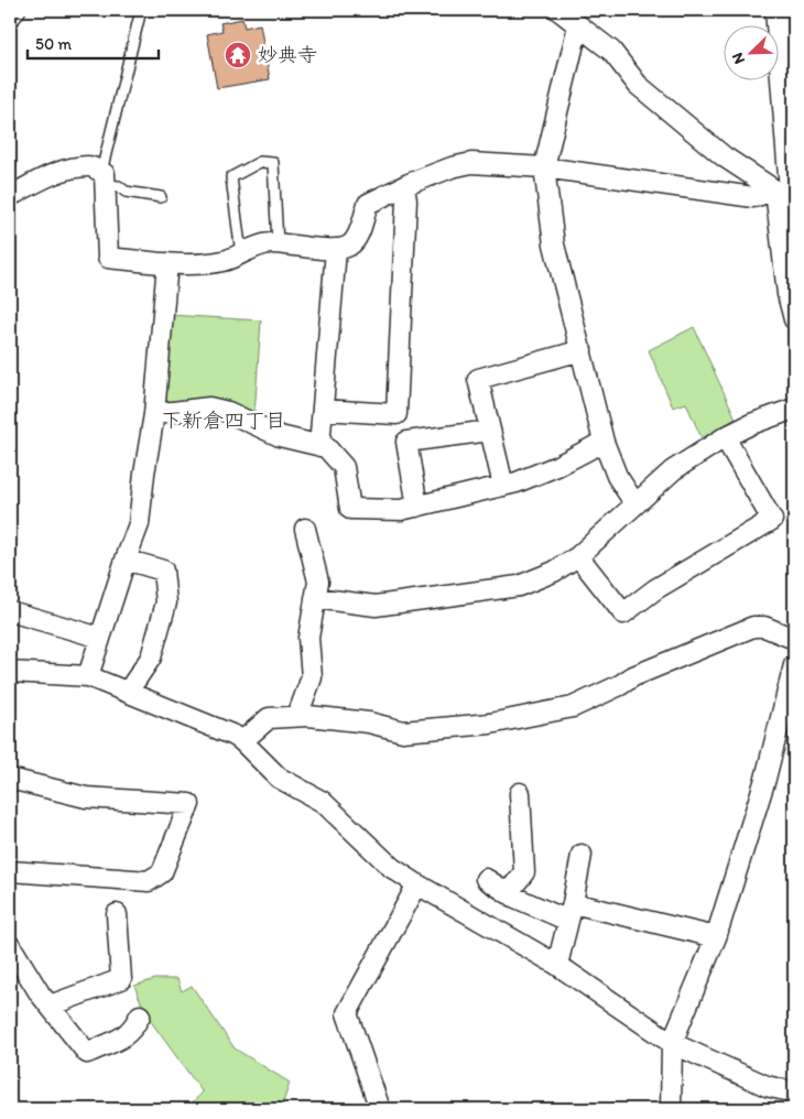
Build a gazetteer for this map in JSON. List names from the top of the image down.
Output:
{
  "districts": ["下新倉四丁目"],
  "places": {
    "temple": ["妙典寺"]
  },
  "scale_bar": "50 m",
  "north": "bottom left"
}
